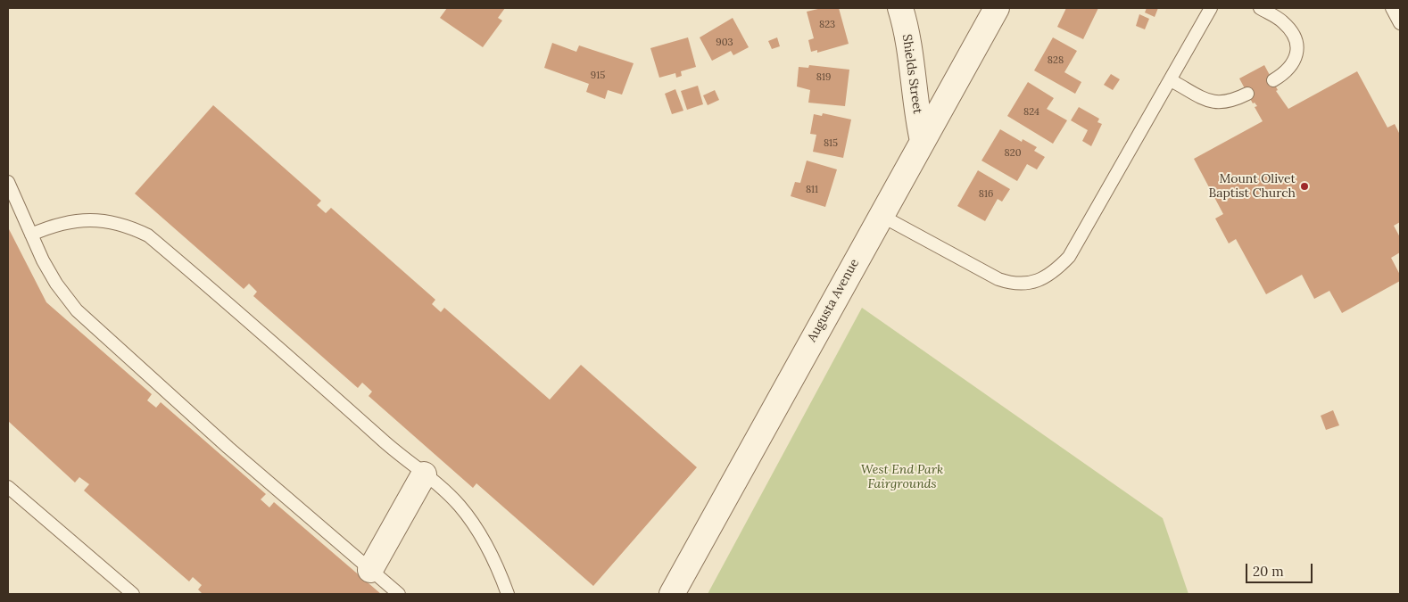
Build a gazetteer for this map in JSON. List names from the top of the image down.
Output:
{
  "streets": {
    "street": ["Shields Street", "Augusta Avenue"]
  },
  "crossings": [
    ["Shields Street", "Augusta Avenue"]
  ],
  "parks": ["West End Park Fairgrounds"],
  "places": ["Mount Olivet Baptist Church"],
  "house_numbers": [
    "823",
    "903",
    "828",
    "915",
    "819",
    "824",
    "815",
    "820",
    "811",
    "816"
  ],
  "scale_bar": "20 m"
}
